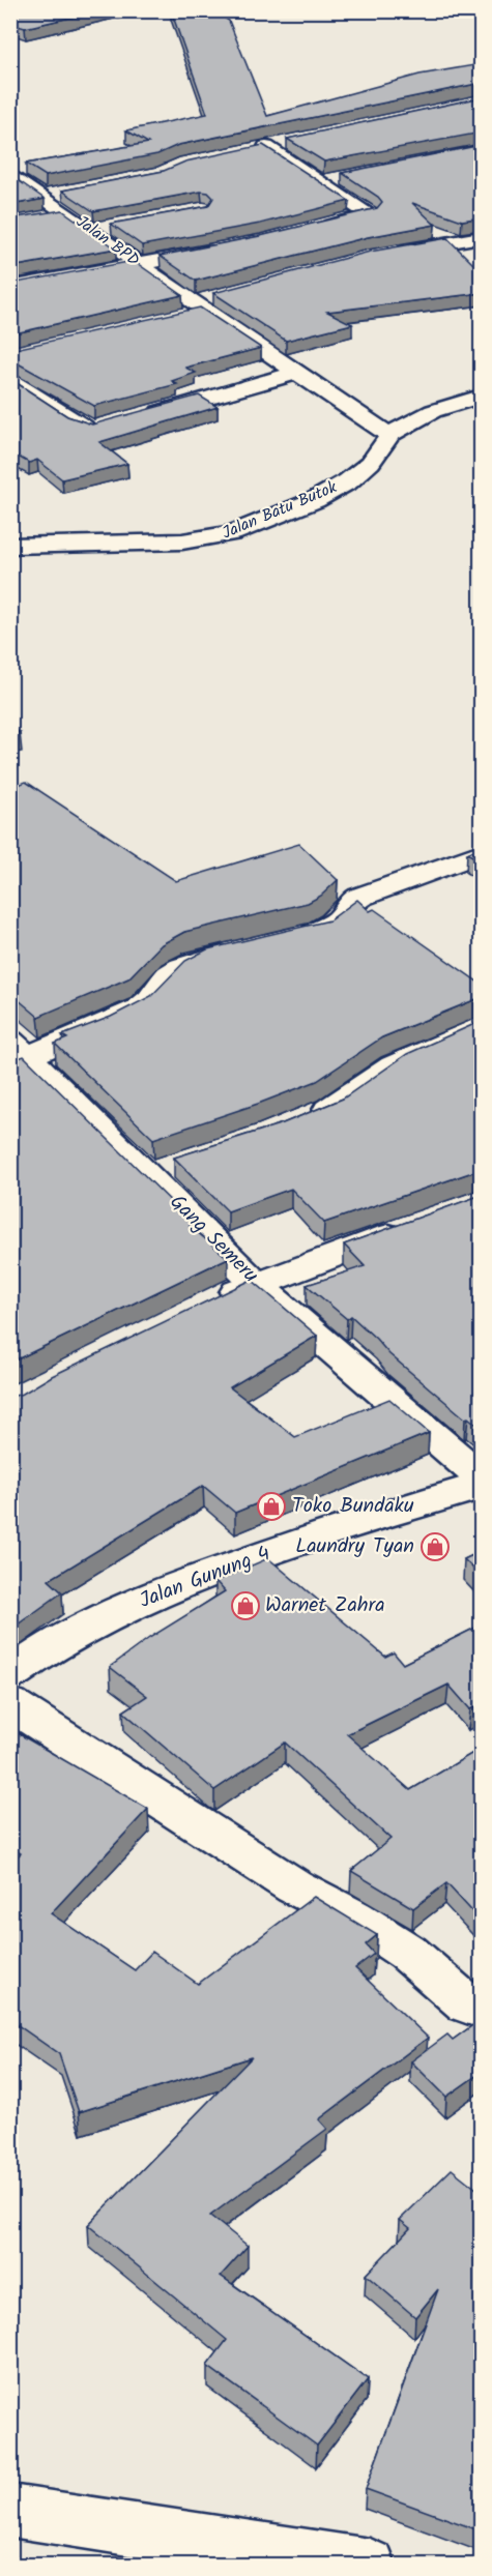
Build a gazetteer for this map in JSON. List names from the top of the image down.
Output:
{
  "streets": {
    "street": [
      "Jalan BPD",
      "Jalan Batu Butok",
      "Gang Semeru",
      "Jalan Gunung 4"
    ]
  },
  "crossings": [
    ["Jalan BPD", "Jalan Batu Butok"]
  ],
  "places": {
    "shop": ["Toko Bundaku", "Laundry Tyan", "Warnet Zahra"]
  }
}
